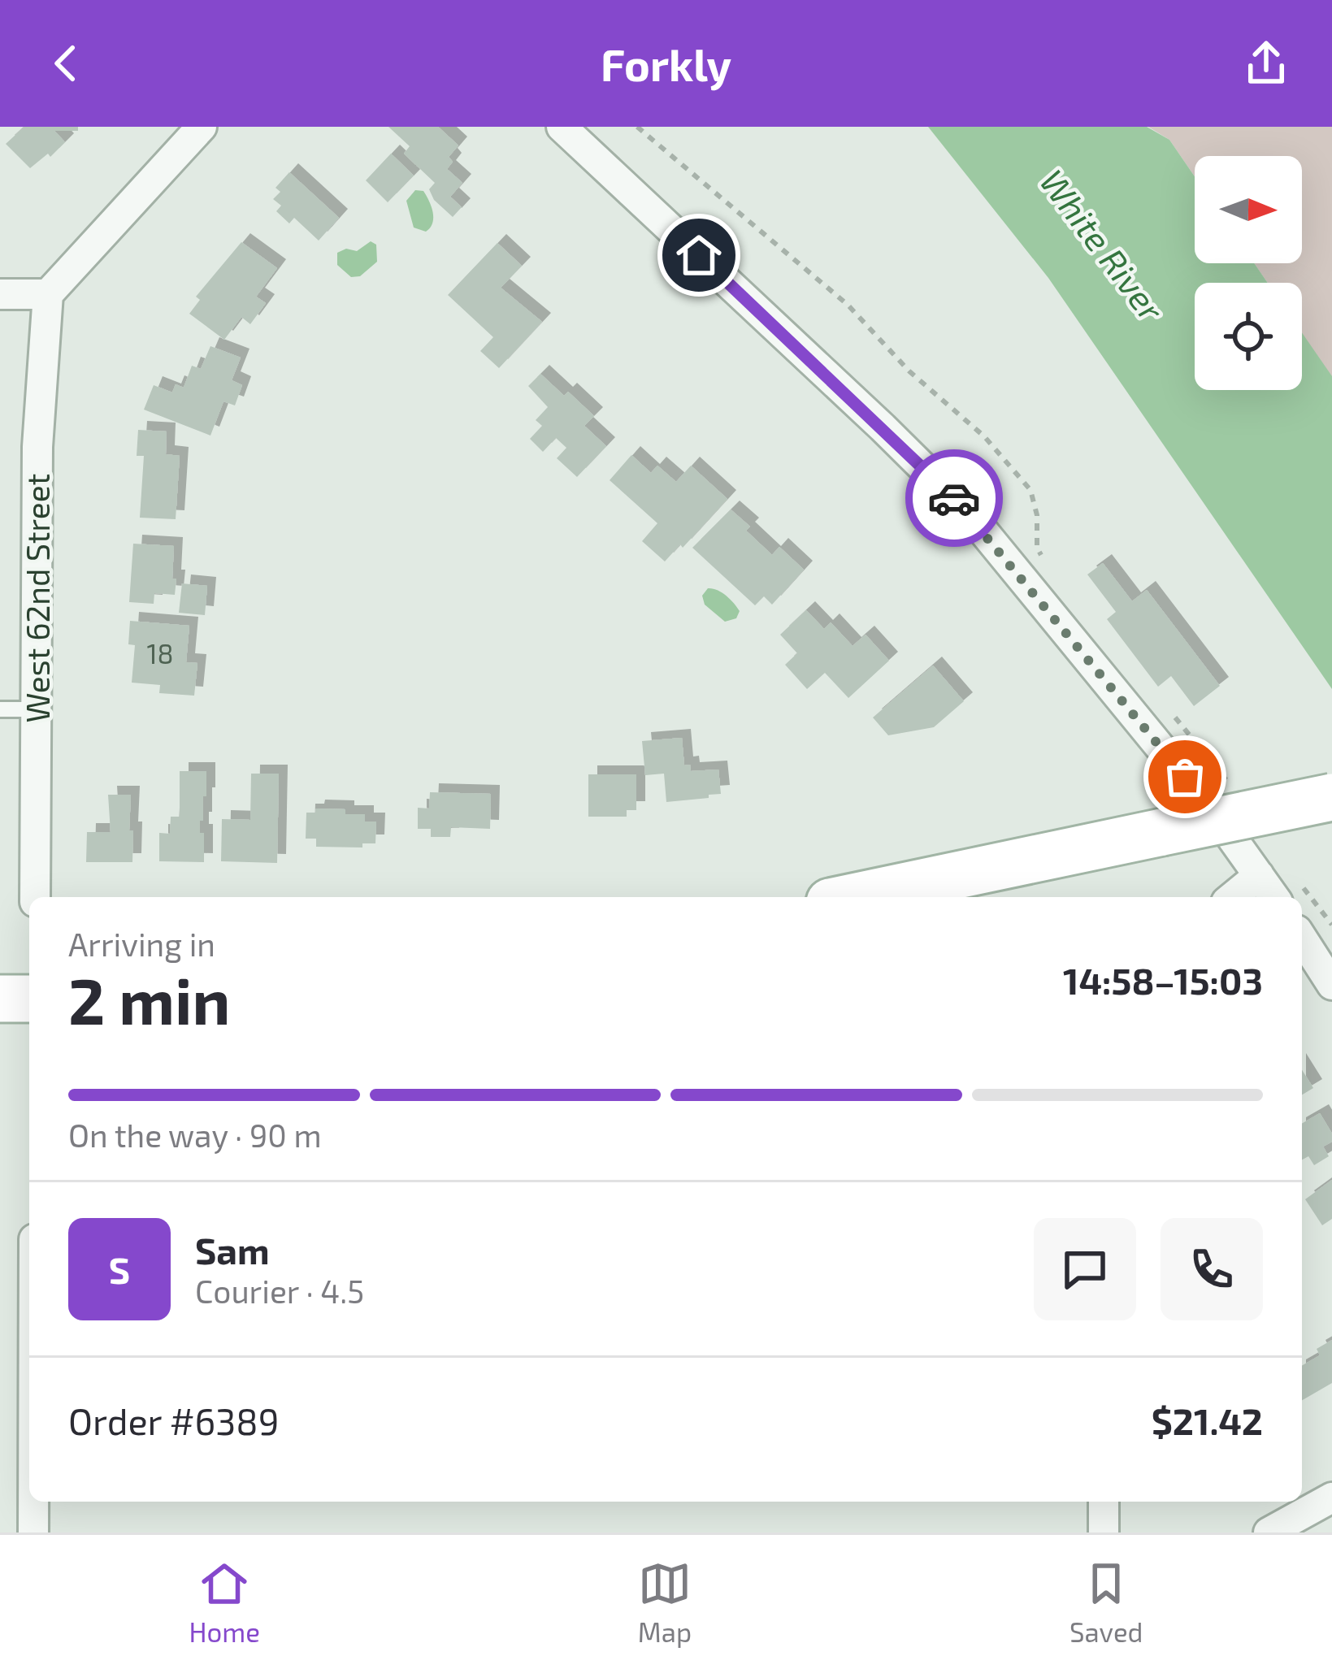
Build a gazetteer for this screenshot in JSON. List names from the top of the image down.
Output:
{
  "streets": {
    "street": ["West 62nd Street"]
  },
  "water": ["White River"],
  "house_numbers": ["18"],
  "north": "right",
  "page": {
    "header": "Forkly",
    "heading": ["2 min", "Arriving in", "14:58–15:03"],
    "panel": [
      "Sam",
      "Courier · 4.5",
      "Order #6389",
      "$21.42"
    ],
    "bar": "On the way · 90 m",
    "round": "S",
    "tabs": ["Home", "Map", "Saved"]
  }
}
